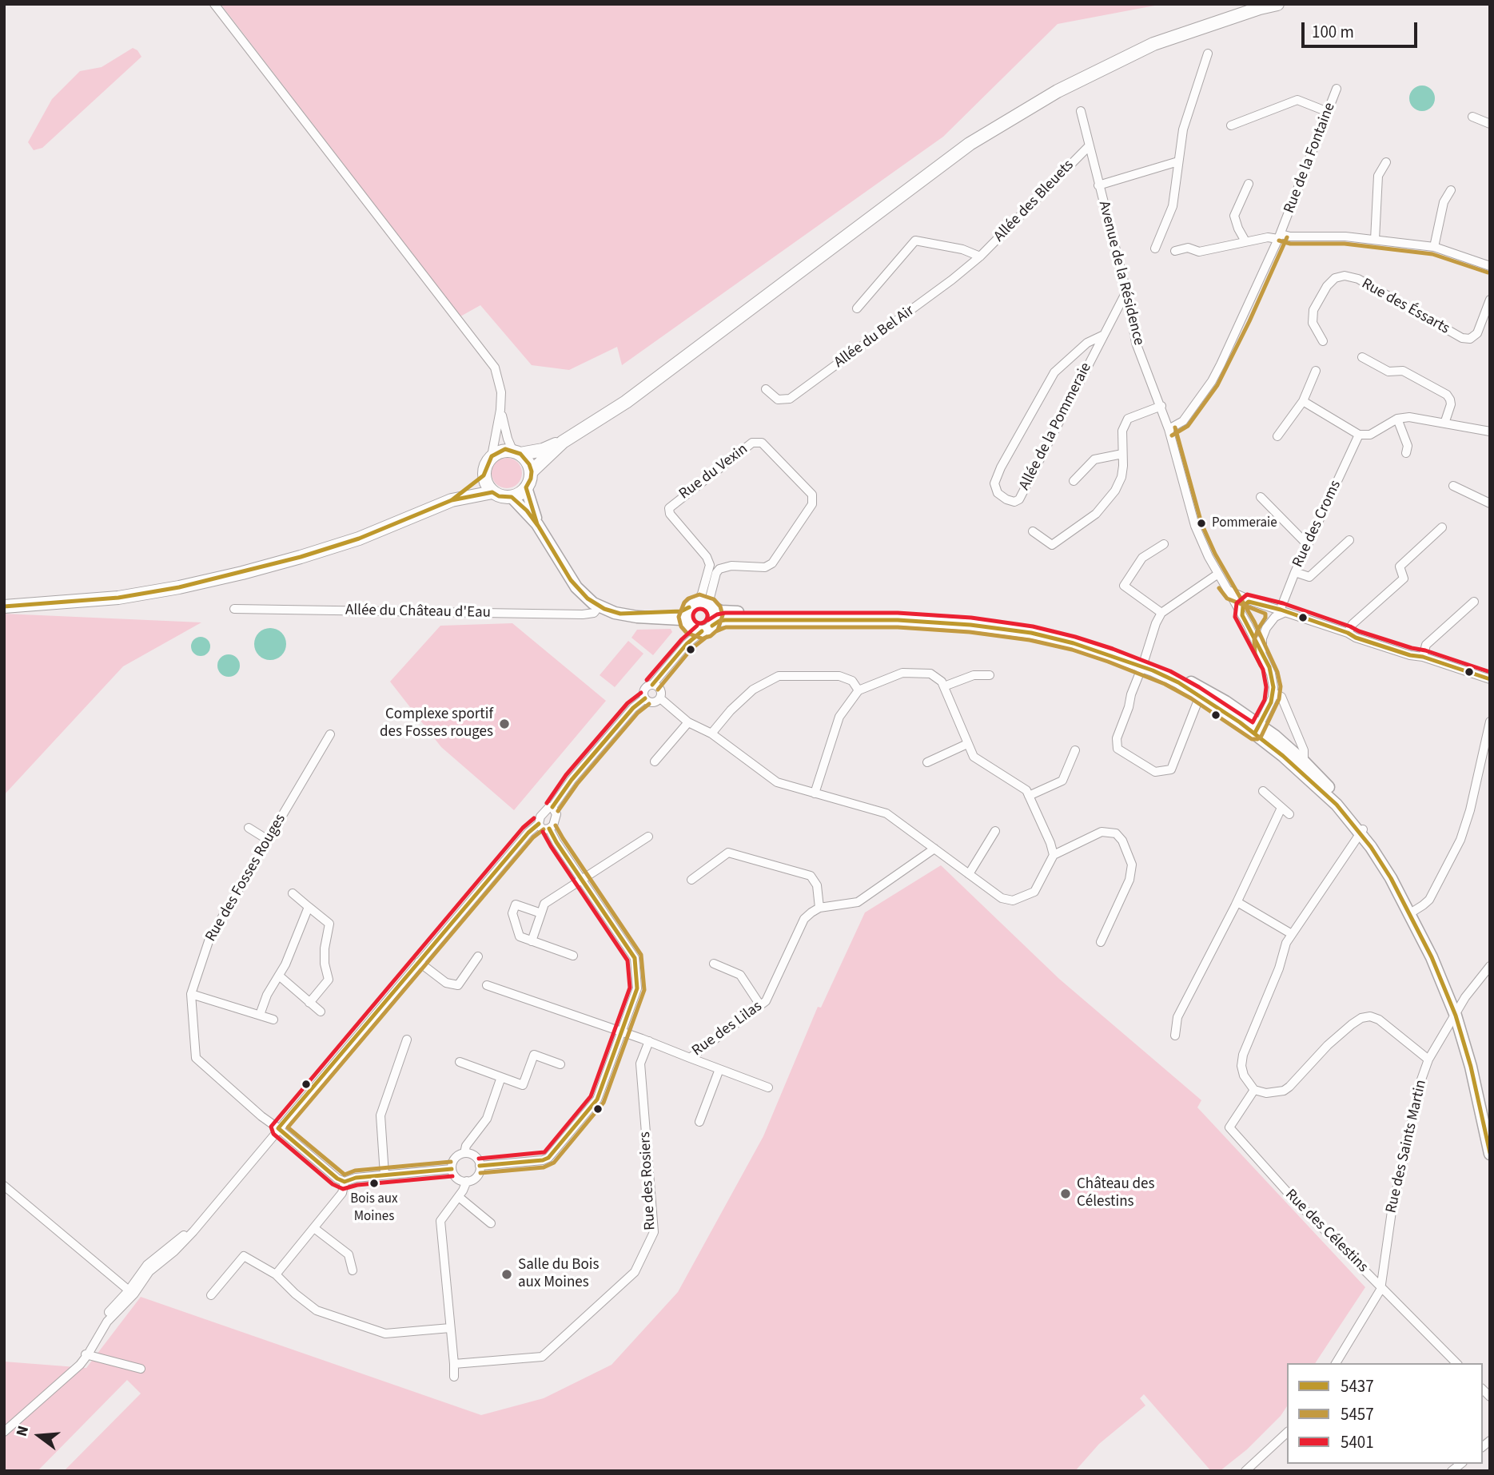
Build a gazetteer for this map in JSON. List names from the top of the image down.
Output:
{
  "streets": {
    "street": [
      "Rue de la Fontaine",
      "Allée des Bleuets",
      "Avenue de la Résidence",
      "Rue des Éssarts",
      "Allée du Bel Air",
      "Allée de la Pommeraie",
      "Rue du Vexin",
      "Rue des Croms",
      "Allée du Château d'Eau",
      "Rue des Fosses Rouges",
      "Rue des Lilas",
      "Rue des Saints Martin",
      "Rue des Rosiers",
      "Rue des Célestins"
    ]
  },
  "crossings": [
    ["Rue de la Fontaine", "Avenue de la Résidence"],
    ["Allée des Bleuets", "Avenue de la Résidence"],
    ["Allée des Bleuets", "Allée du Bel Air"],
    ["Avenue de la Résidence", "Allée de la Pommeraie"],
    ["Rue des Lilas", "Rue des Rosiers"],
    ["Rue des Saints Martin", "Rue des Célestins"]
  ],
  "places": [
    "Pommeraie",
    "Complexe sportif des Fosses rouges",
    "Bois aux Moines",
    "Château des Célestins",
    "Salle du Bois aux Moines"
  ],
  "lines": ["transit line 5457", "transit line 5437", "transit line 5401"],
  "legend": ["5437", "5457", "5401"],
  "scale_bar": "100 m",
  "north": "left"
}
